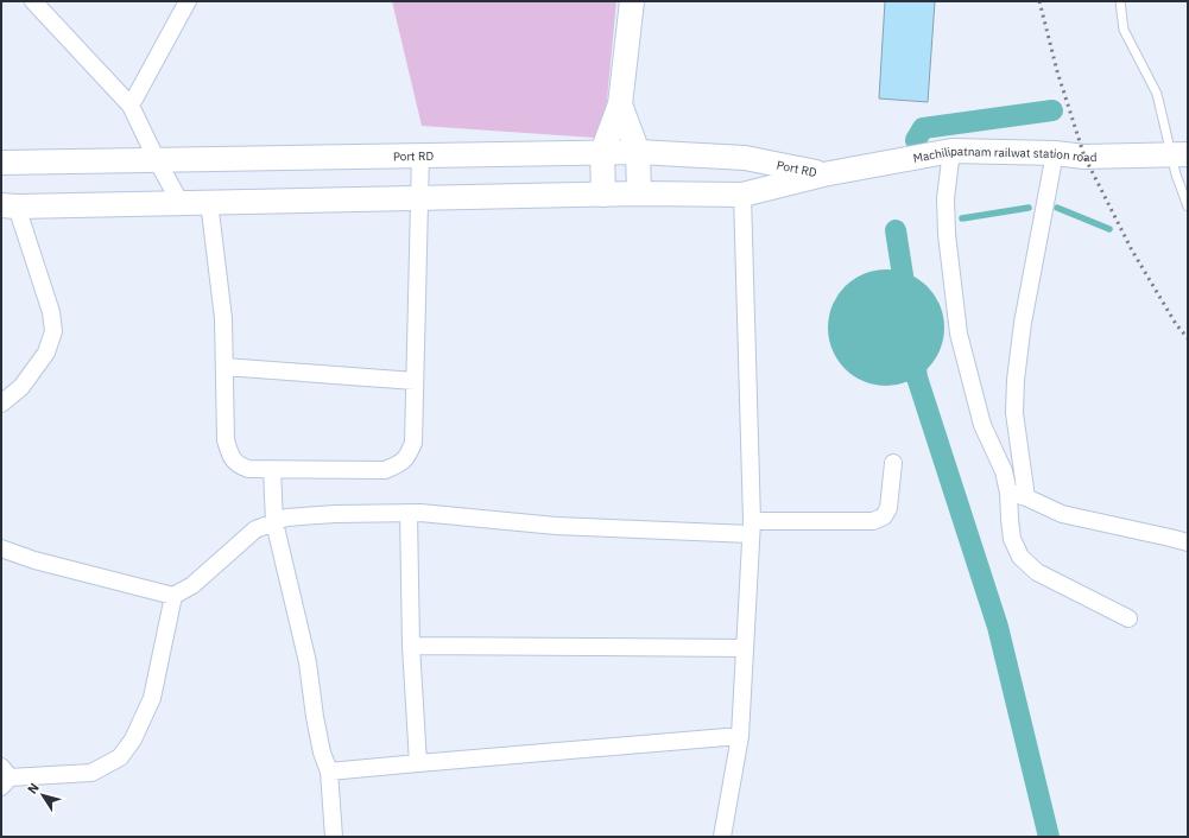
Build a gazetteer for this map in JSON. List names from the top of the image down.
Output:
{
  "streets": {
    "main road": ["Port RD", "Machilipatnam railwat station road"]
  },
  "crossings": [
    ["Port RD", "Machilipatnam railwat station road"]
  ],
  "north": "top left"
}
